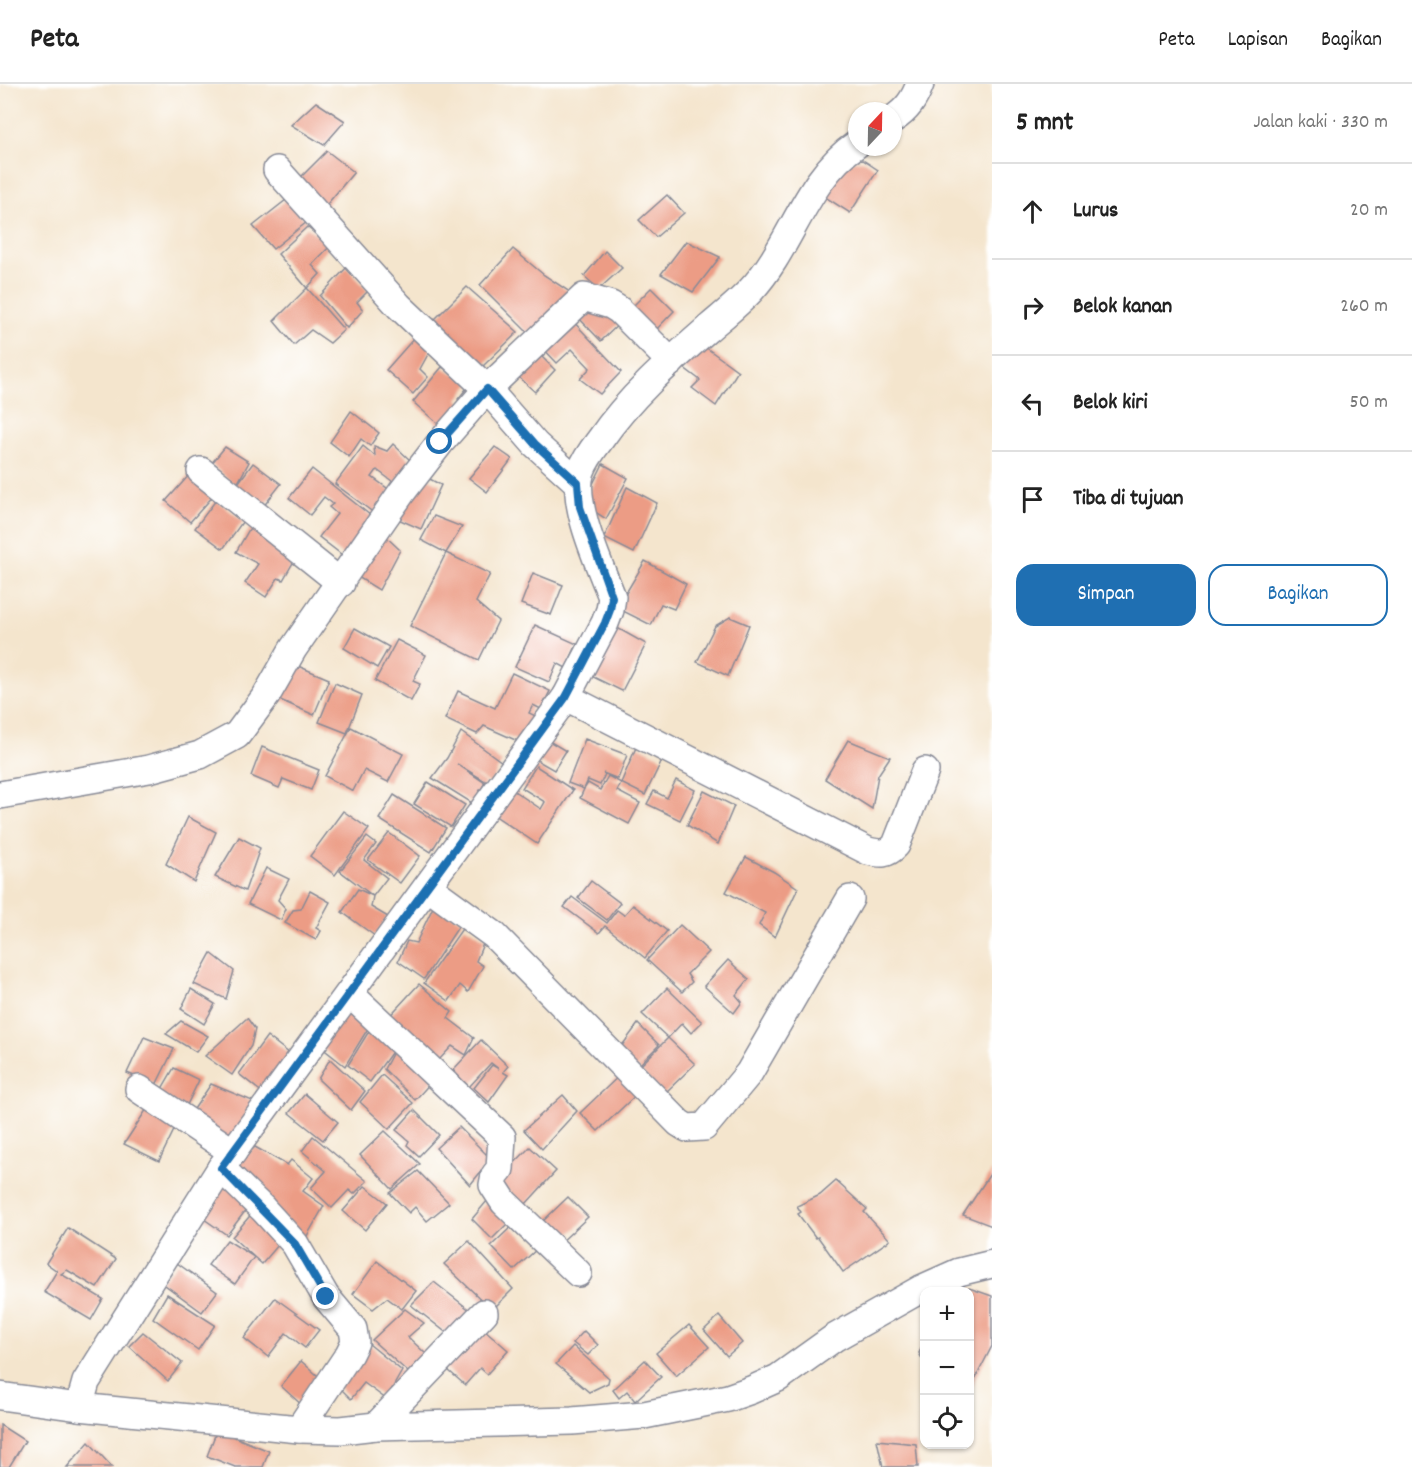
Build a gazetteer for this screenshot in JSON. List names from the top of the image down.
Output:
{
  "north": "top",
  "page": {
    "header": "Peta",
    "nav": ["Peta", "Lapisan", "Bagikan"],
    "heading": ["5 mnt", "Jalan kaki · 330 m"],
    "list": [
      ["Lurus", "20 m"],
      ["Belok kanan", "260 m"],
      ["Belok kiri", "50 m"],
      "Tiba di tujuan"
    ],
    "buttons": ["Simpan", "Bagikan"],
    "map_buttons": ["+", "−"]
  }
}
